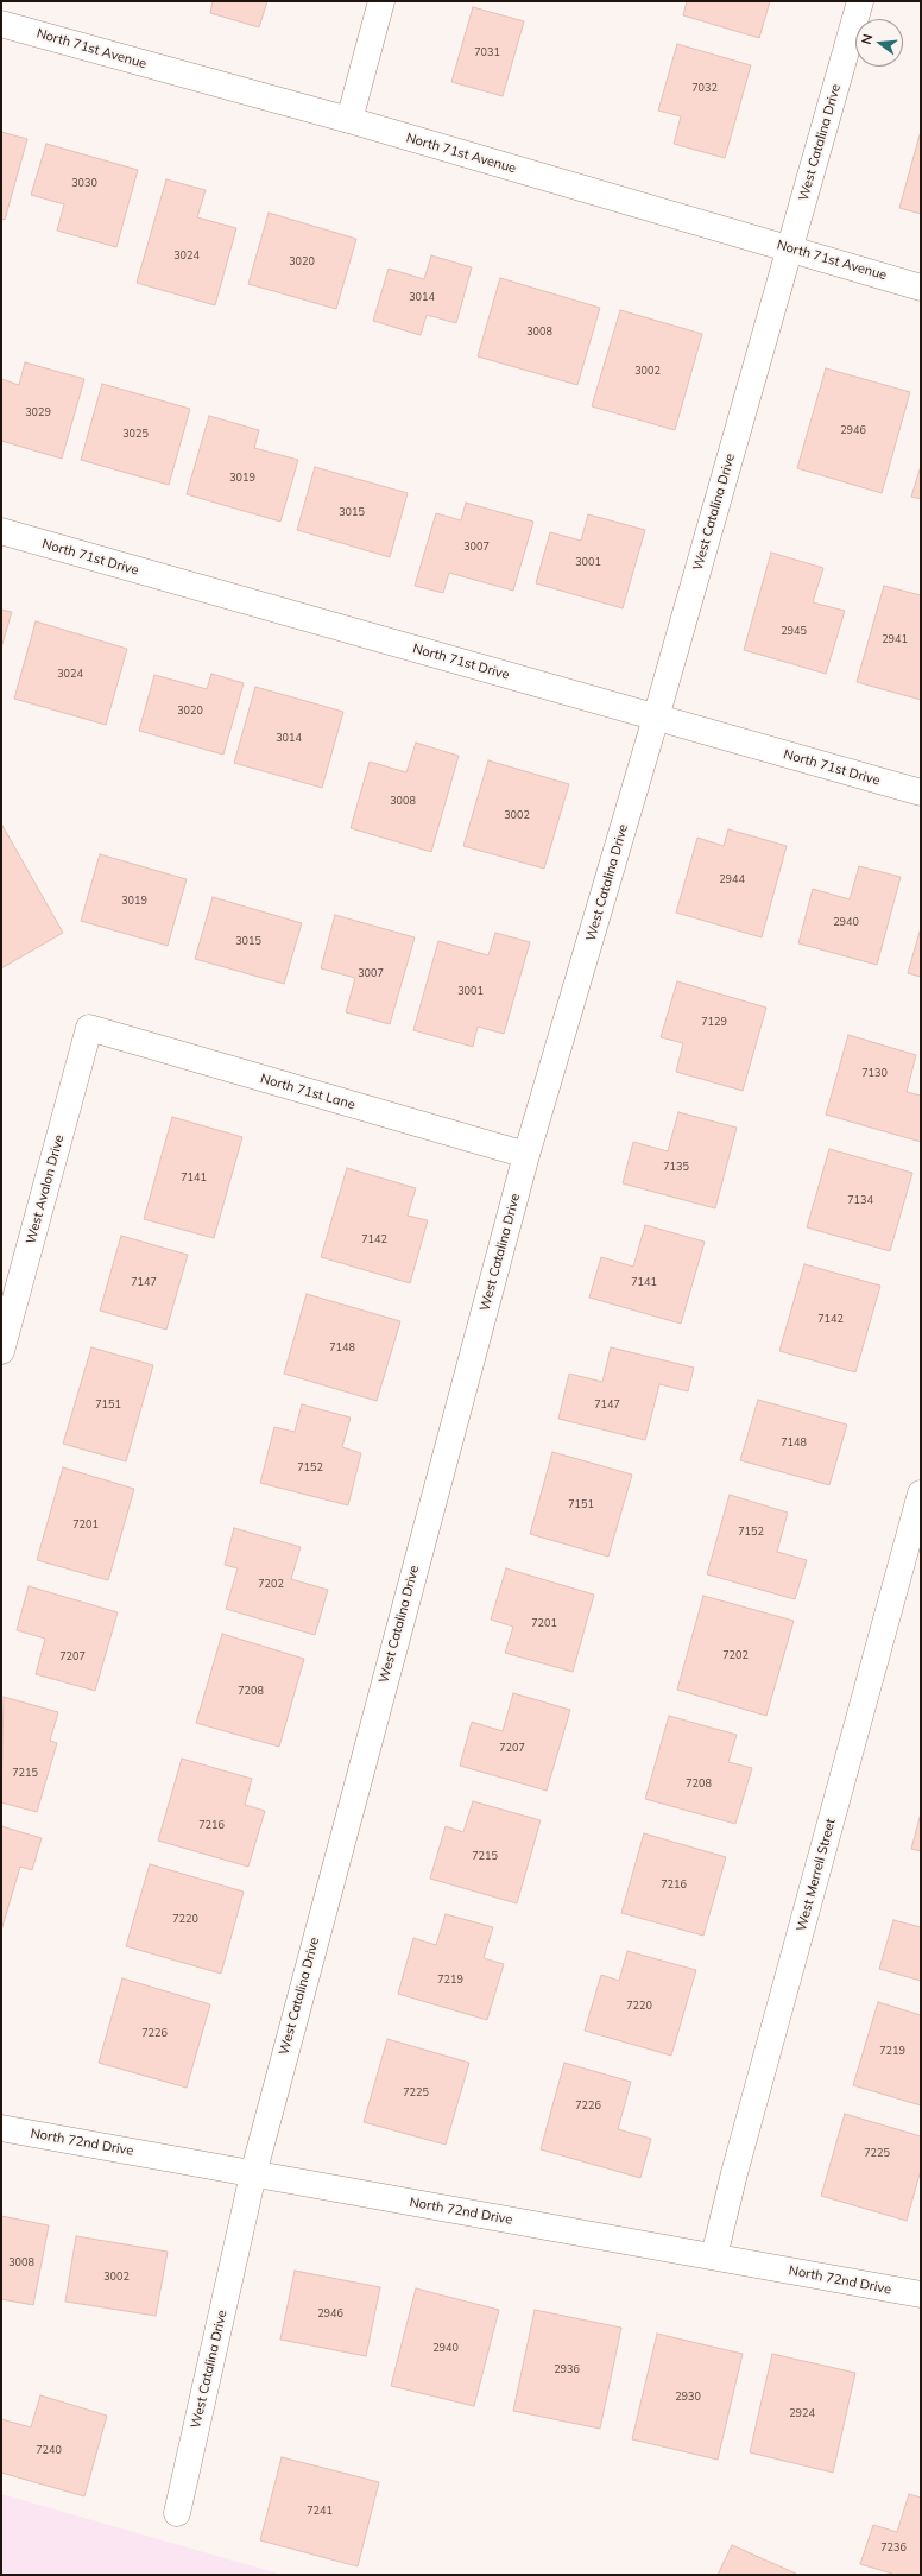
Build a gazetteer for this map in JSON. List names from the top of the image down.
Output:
{
  "streets": {
    "street": [
      "North 71st Avenue",
      "West Catalina Drive",
      "North 71st Drive",
      "North 71st Lane",
      "West Avalon Drive",
      "West Merrell Street",
      "North 72nd Drive"
    ]
  },
  "crossings": [
    ["North 71st Avenue", "West Catalina Drive"],
    ["West Catalina Drive", "North 71st Drive"],
    ["West Catalina Drive", "North 71st Lane"],
    ["West Catalina Drive", "North 72nd Drive"],
    ["North 71st Lane", "West Avalon Drive"],
    ["West Merrell Street", "North 72nd Drive"]
  ],
  "house_numbers": [
    "7031",
    "7032",
    "3030",
    "3024",
    "3020",
    "3014",
    "3008",
    "3002",
    "3029",
    "2946",
    "3025",
    "3019",
    "3015",
    "3007",
    "3001",
    "2945",
    "2941",
    "3024",
    "3020",
    "3014",
    "3008",
    "3002",
    "2944",
    "3019",
    "2940",
    "3015",
    "3007",
    "3001",
    "7129",
    "7130",
    "7135",
    "7141",
    "7134",
    "7142",
    "7147",
    "7141",
    "7142",
    "7148",
    "7151",
    "7147",
    "7148",
    "7152",
    "7151",
    "7201",
    "7152",
    "7202",
    "7201",
    "7202",
    "7207",
    "7208",
    "7207",
    "7215",
    "7208",
    "7216",
    "7215",
    "7216",
    "7220",
    "7219",
    "7220",
    "7226",
    "7219",
    "7225",
    "7226",
    "7225",
    "3008",
    "3002",
    "2946",
    "2940",
    "2936",
    "2930",
    "2924",
    "7240",
    "7241",
    "7236"
  ],
  "north": "left"
}
